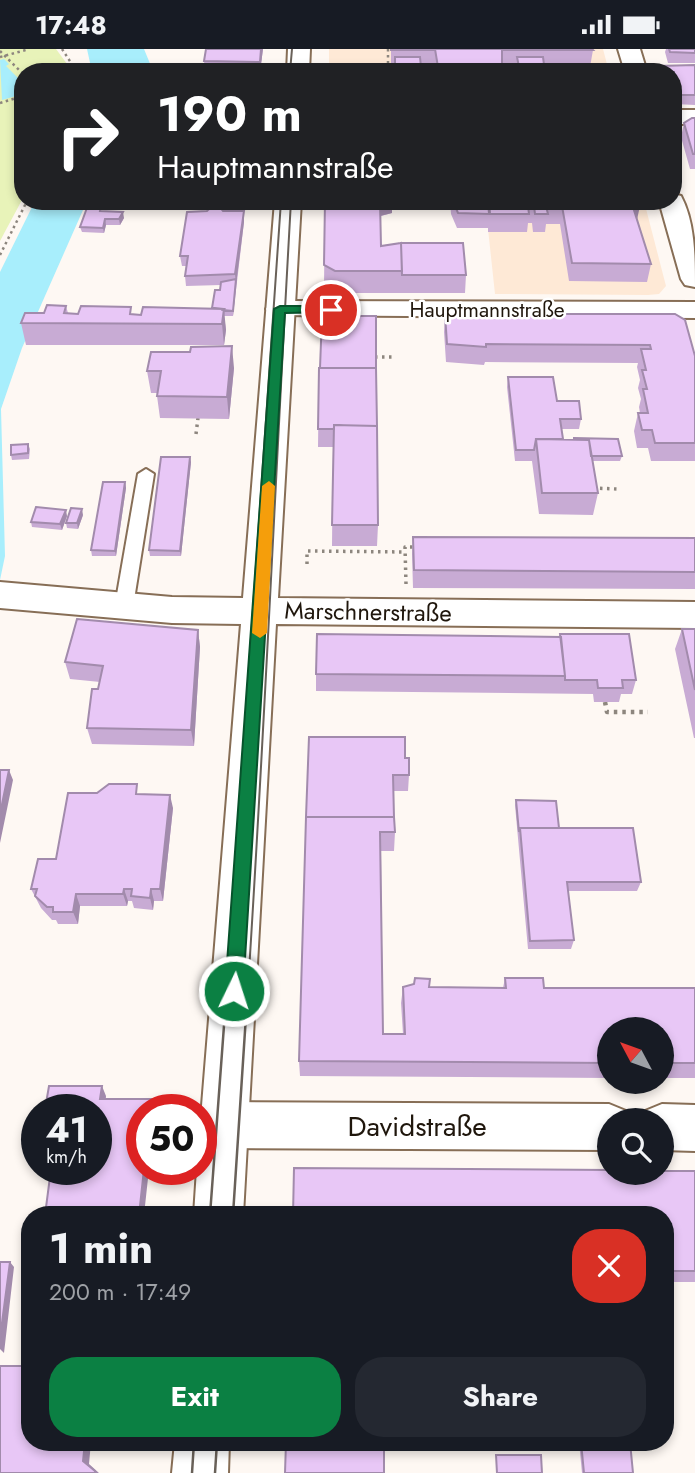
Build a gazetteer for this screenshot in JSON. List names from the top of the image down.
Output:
{
  "streets": {
    "main road": ["Hauptmannstraße", "Marschnerstraße", "Davidstraße"]
  },
  "north": "top left",
  "page": {
    "status": "17:48",
    "turn": ["190 m", "Hauptmannstraße"],
    "speed": "41 km/h",
    "limit": "50",
    "heading": ["1 min", "200 m · 17:49"],
    "buttons": ["Exit", "Share"]
  }
}
